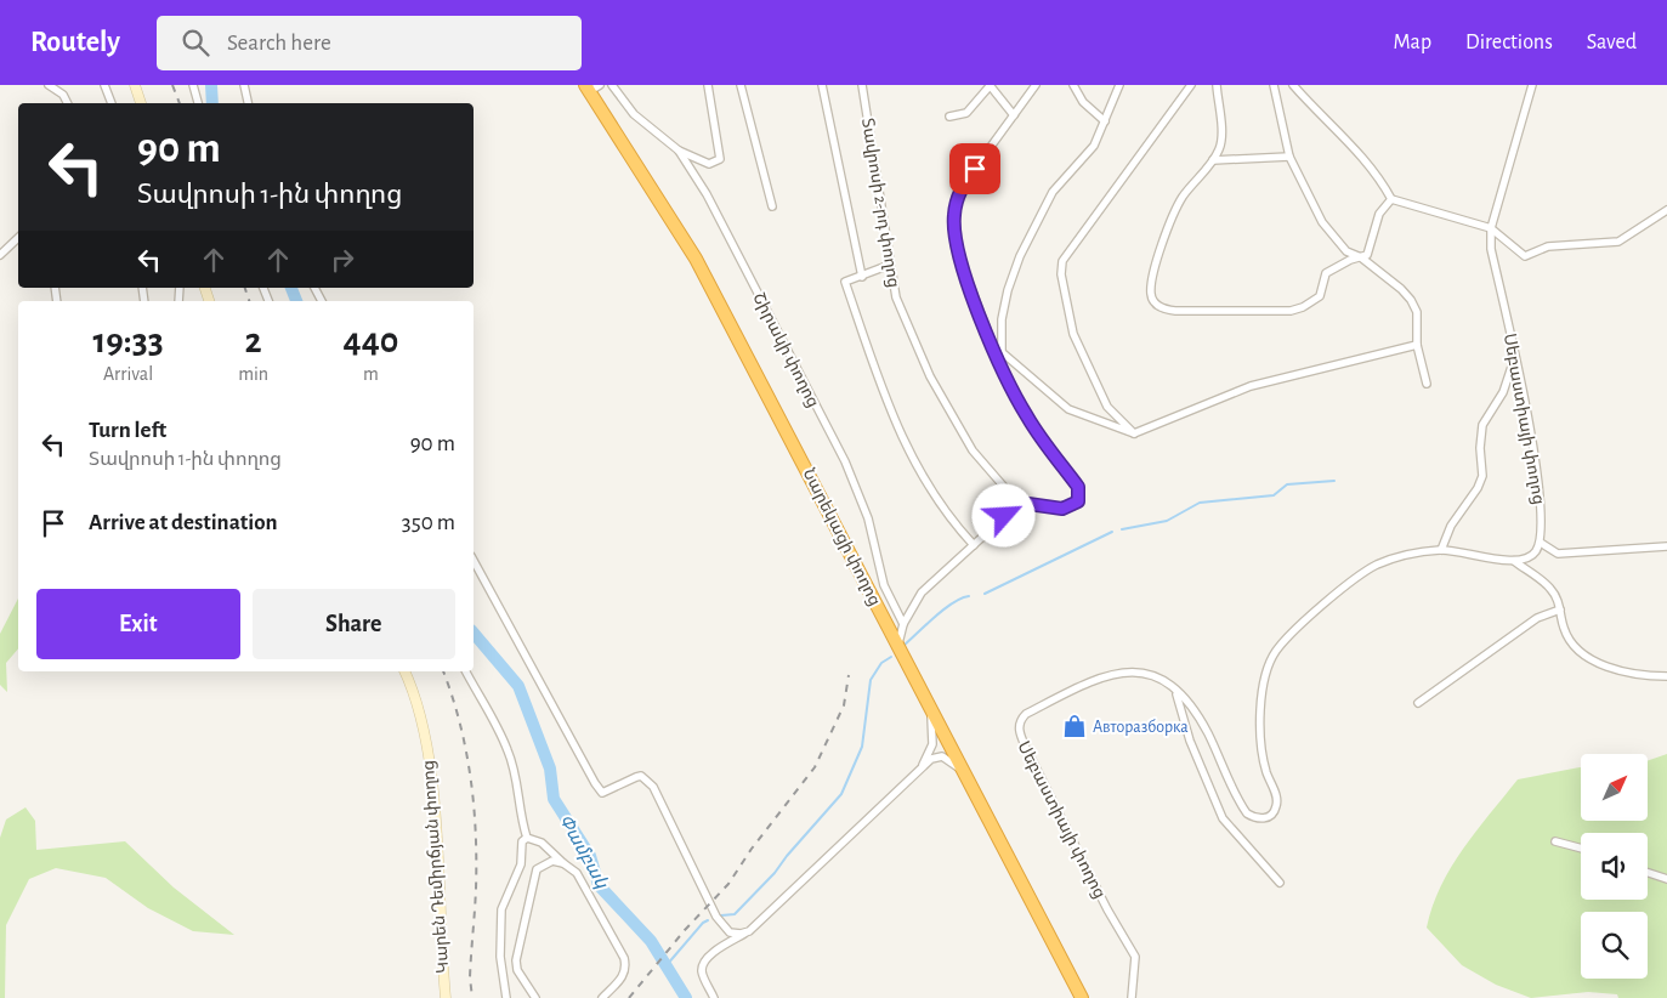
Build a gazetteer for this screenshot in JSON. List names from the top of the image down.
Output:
{
  "streets": {
    "highway": ["Նարեկացի փողոց"],
    "main road": ["Կարեն Դեմիրճյան փողոց"],
    "street": ["Տավրոսի 2-րդ փողոց", "Շիրակի փողոց", "Սեբաստիայի փողոց"]
  },
  "water": ["Փամբակ"],
  "places": {
    "shop": ["Авторазборка"]
  },
  "north": "top right",
  "page": {
    "header": "Routely",
    "search": "Search here",
    "nav": ["Map", "Directions", "Saved"],
    "turn": ["90 m", "Տավրոսի 1-ին փողոց"],
    "eta": [
      "19:33",
      "Arrival",
      "2",
      "min",
      "440",
      "m"
    ],
    "list": [
      {
        "name": "Turn left",
        "note": "Տավրոսի 1-ին փողոց",
        "value": "90 m"
      },
      {
        "name": "Arrive at destination",
        "value": "350 m"
      }
    ],
    "buttons": ["Exit", "Share"]
  }
}
